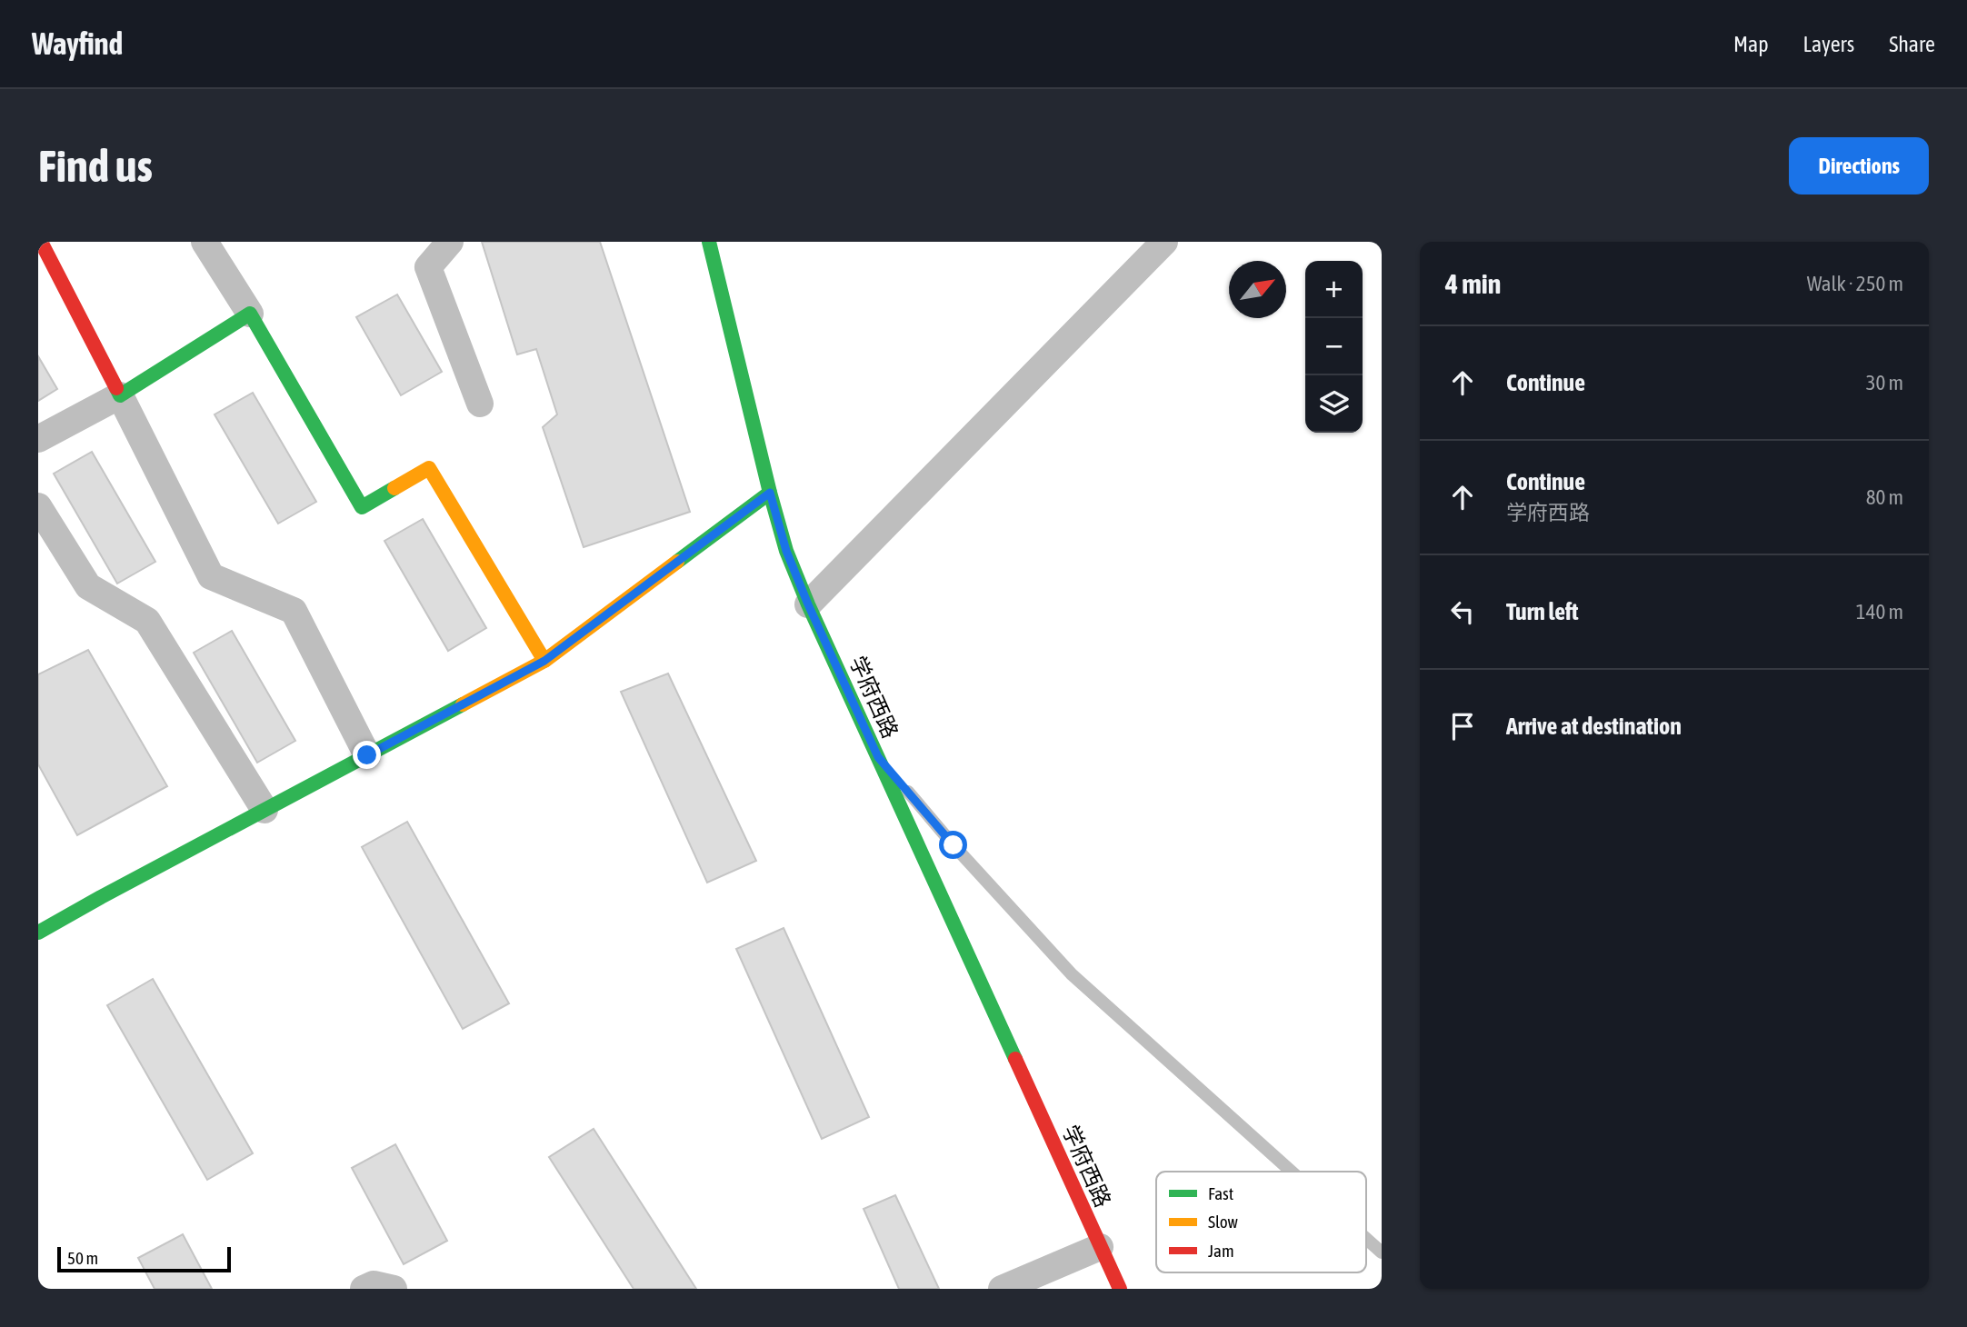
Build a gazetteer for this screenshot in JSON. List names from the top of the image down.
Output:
{
  "streets": {
    "street": ["学府西路"]
  },
  "legend": ["Fast", "Slow", "Jam"],
  "scale_bar": "50 m",
  "north": "top right",
  "page": {
    "header": "Wayfind",
    "nav": ["Map", "Layers", "Share"],
    "buttons": "Directions",
    "title": "Find us",
    "heading": ["4 min", "Walk · 250 m"],
    "map_buttons": ["+", "−"],
    "list": [
      ["Continue", "30 m"],
      ["Continue", "学府西路", "80 m"],
      ["Turn left", "140 m"],
      "Arrive at destination"
    ],
    "scale": "50 m"
  }
}
